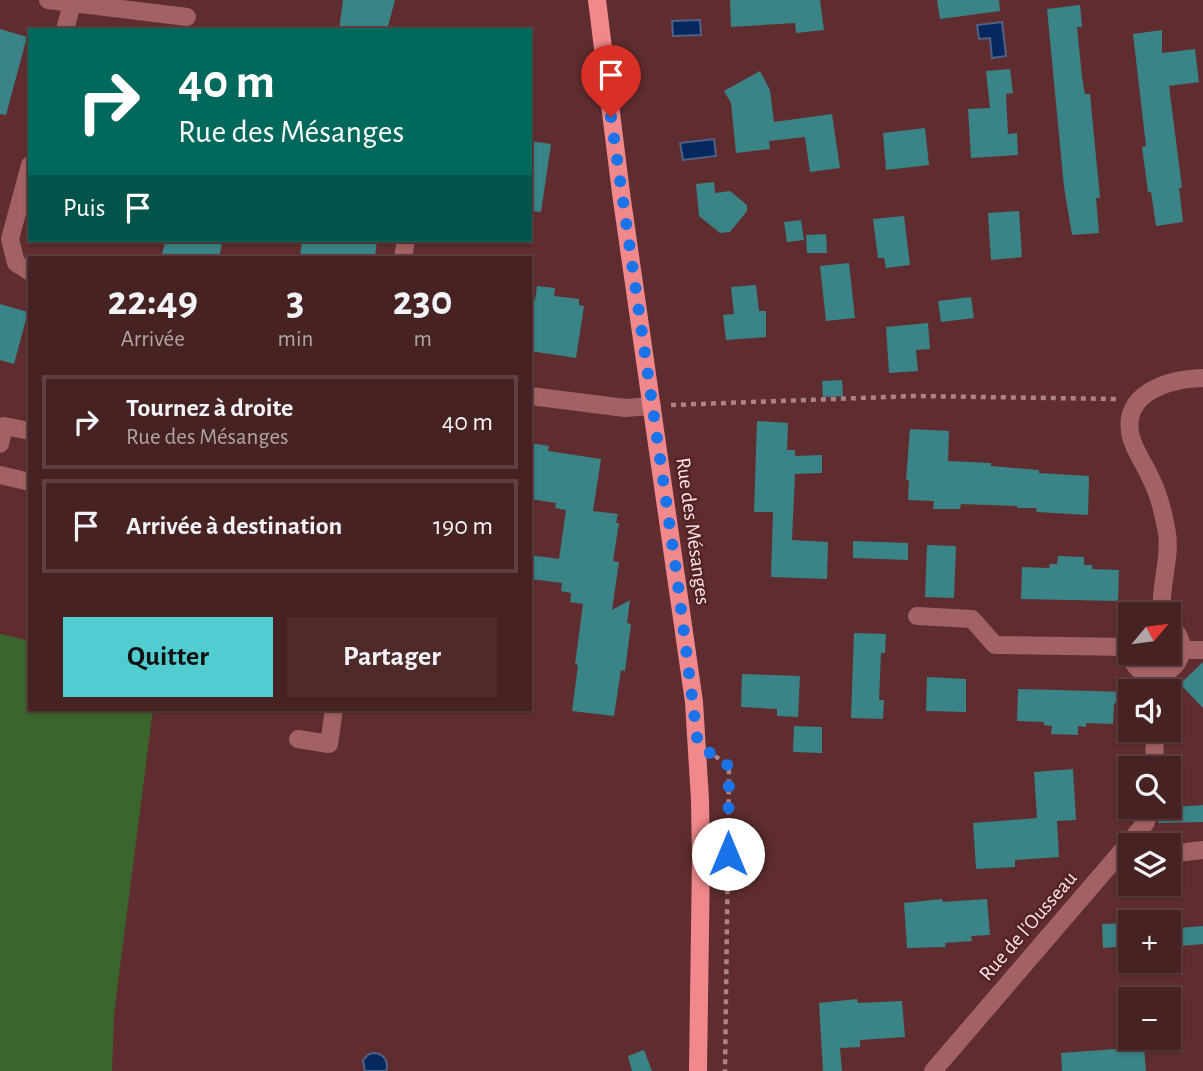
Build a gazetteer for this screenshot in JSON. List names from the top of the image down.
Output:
{
  "streets": {
    "main road": ["Rue des Mésanges"],
    "street": ["Rue de l'Ousseau"]
  },
  "north": "top right",
  "page": {
    "turn": ["40 m", "Rue des Mésanges"],
    "then": "Puis",
    "eta": [
      "22:49",
      "Arrivée",
      "3",
      "min",
      "230",
      "m"
    ],
    "list": [
      {
        "name": "Tournez à droite",
        "note": "Rue des Mésanges",
        "value": "40 m"
      },
      {
        "name": "Arrivée à destination",
        "value": "190 m"
      }
    ],
    "map_buttons": ["+", "−"],
    "buttons": ["Quitter", "Partager"]
  }
}
